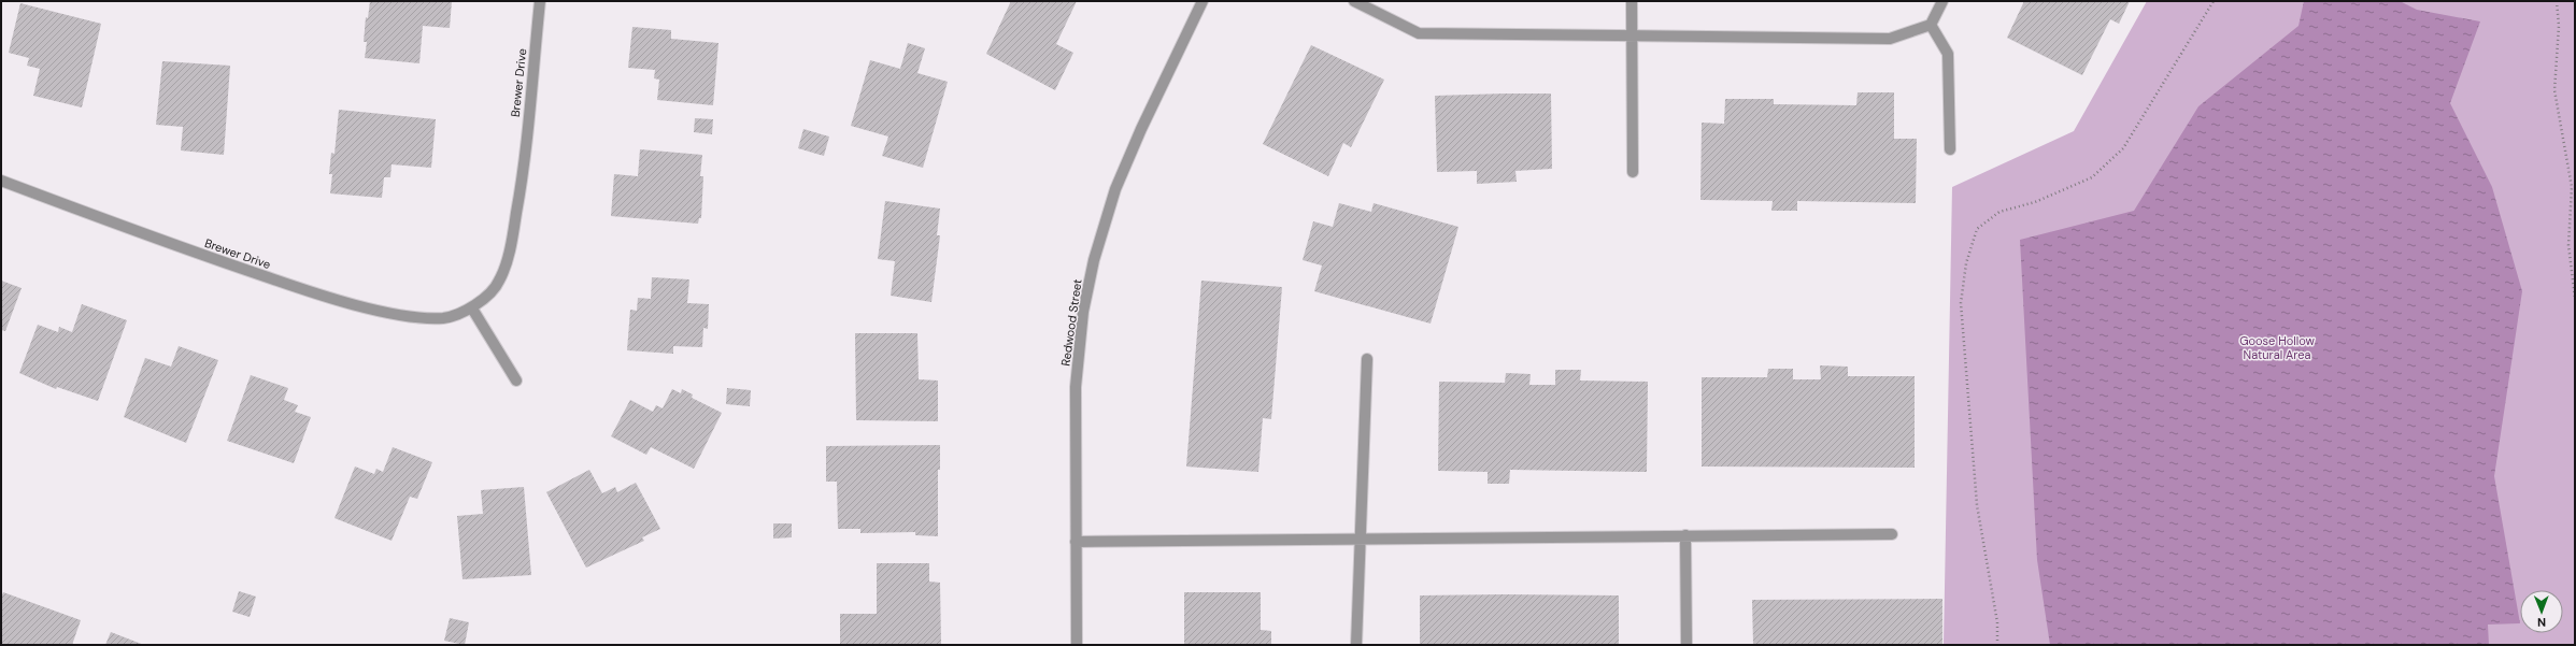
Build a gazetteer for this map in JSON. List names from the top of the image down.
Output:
{
  "streets": {
    "street": ["Brewer Drive", "Redwood Street"]
  },
  "parks": ["Goose Hollow Natural Area"],
  "north": "bottom"
}
